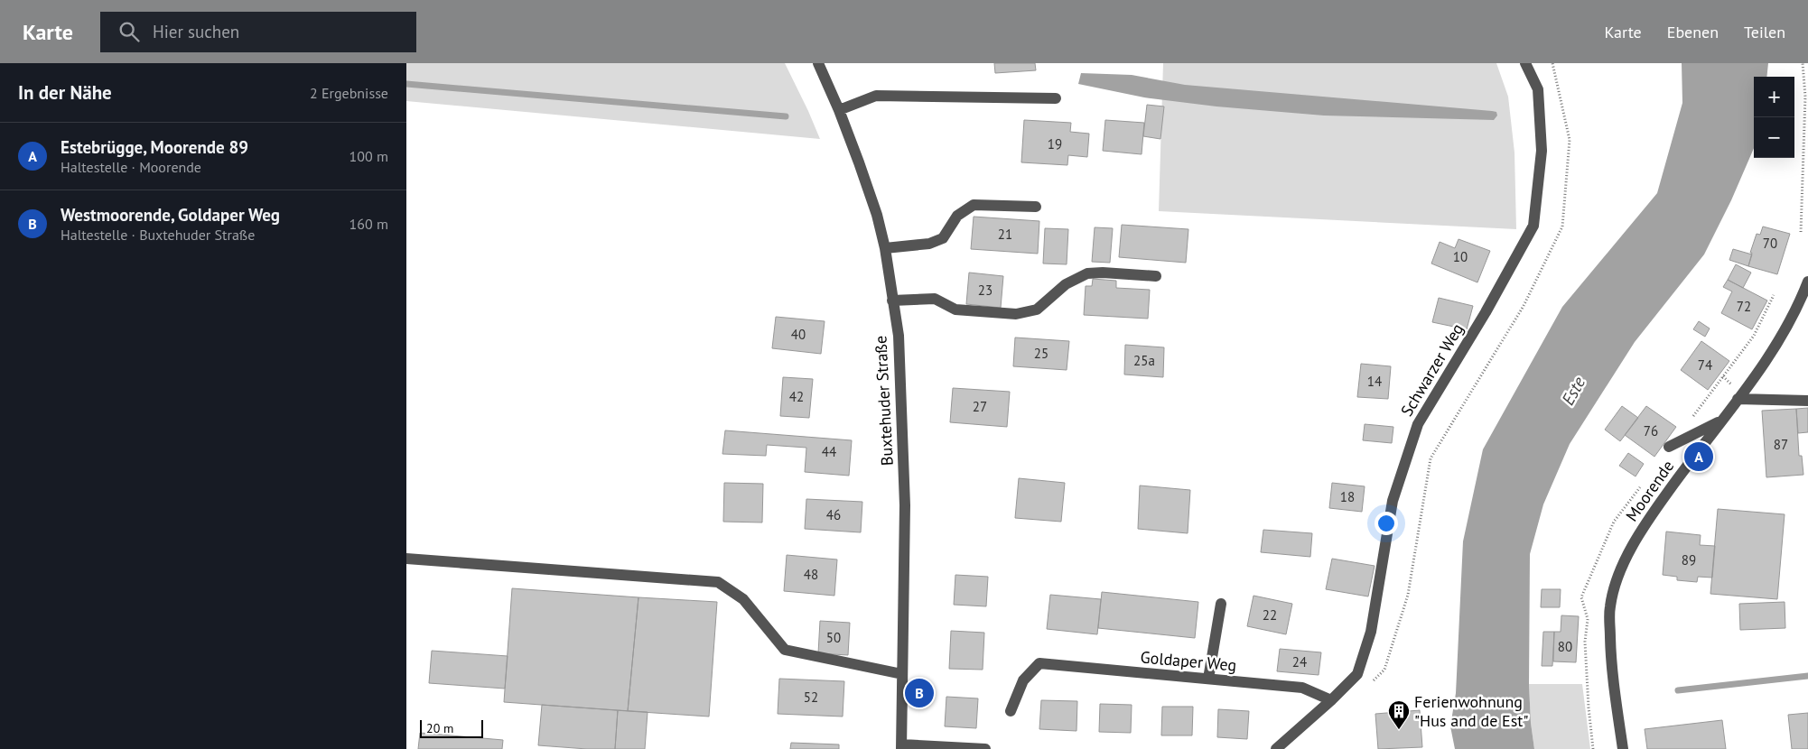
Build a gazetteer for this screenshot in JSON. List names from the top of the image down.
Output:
{
  "streets": {
    "street": [
      "Schwarzer Weg",
      "Buxtehuder Straße",
      "Moorende",
      "Goldaper Weg"
    ]
  },
  "crossings": [
    ["Schwarzer Weg", "Goldaper Weg"]
  ],
  "water": ["Este"],
  "places": {
    "building": ["Ferienwohnung \"Hus and de Est\""]
  },
  "house_numbers": [
    "19",
    "21",
    "70",
    "10",
    "23",
    "72",
    "40",
    "25",
    "25a",
    "74",
    "14",
    "42",
    "27",
    "76",
    "87",
    "44",
    "18",
    "46",
    "89",
    "48",
    "22",
    "50",
    "80",
    "24",
    "52"
  ],
  "scale_bar": "20 m",
  "page": {
    "header": "Karte",
    "search": "Hier suchen",
    "nav": ["Karte", "Ebenen", "Teilen"],
    "heading": ["In der Nähe", "2 Ergebnisse"],
    "map_buttons": ["+", "−"],
    "list": [
      {
        "mark": "A",
        "name": "Estebrügge, Moorende 89",
        "note": "Haltestelle · Moorende",
        "value": "100 m"
      },
      {
        "mark": "B",
        "name": "Westmoorende, Goldaper Weg",
        "note": "Haltestelle · Buxtehuder Straße",
        "value": "160 m"
      }
    ],
    "pins": ["A", "B"],
    "scale": "20 m"
  }
}
